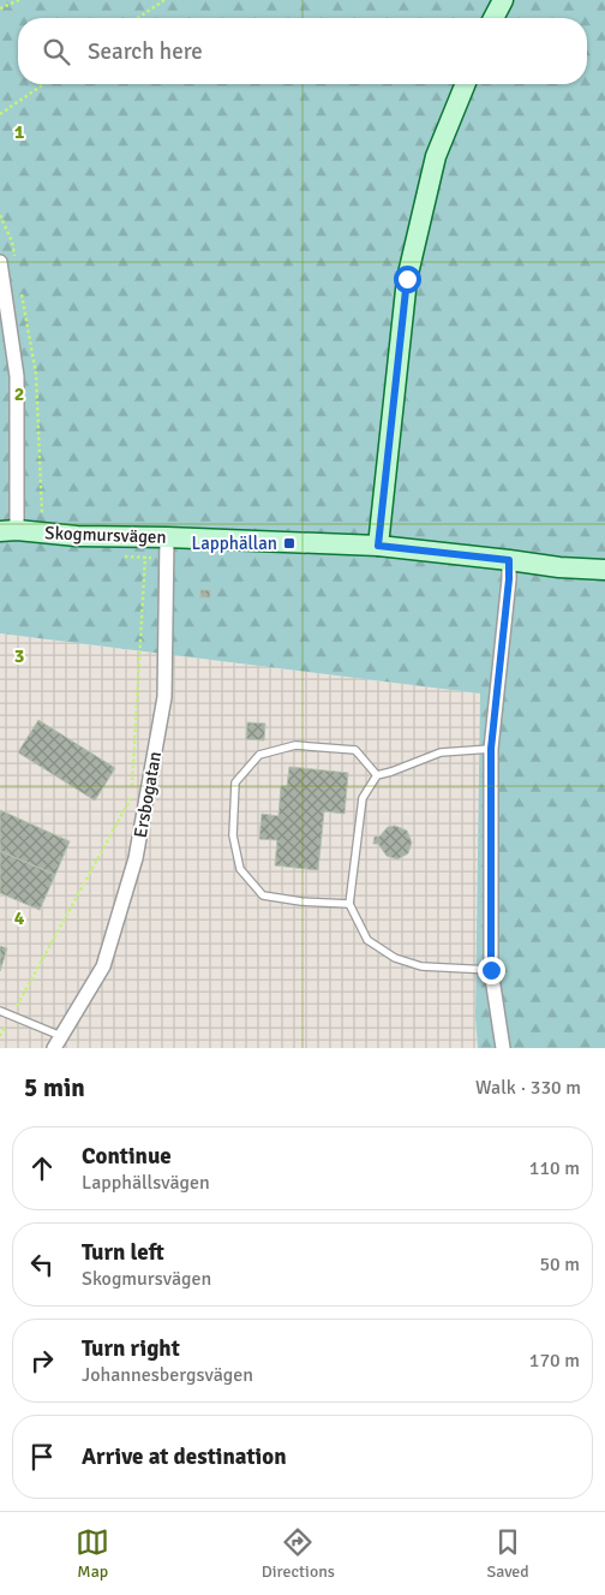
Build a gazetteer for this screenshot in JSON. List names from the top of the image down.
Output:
{
  "streets": {
    "street": ["Skogmursvägen", "Ersbogatan"]
  },
  "crossings": [
    ["Skogmursvägen", "Ersbogatan"]
  ],
  "places": {
    "transit": ["Lapphällan"]
  },
  "page": {
    "search": "Search here",
    "heading": ["5 min", "Walk · 330 m"],
    "list": [
      ["Continue", "Lapphällsvägen", "110 m"],
      ["Turn left", "Skogmursvägen", "50 m"],
      ["Turn right", "Johannesbergsvägen", "170 m"],
      "Arrive at destination"
    ],
    "nav": ["Map", "Directions", "Saved"]
  },
  "grid": {
    "rows": [
      "1",
      "2",
      "3",
      "4"
    ]
  }
}
